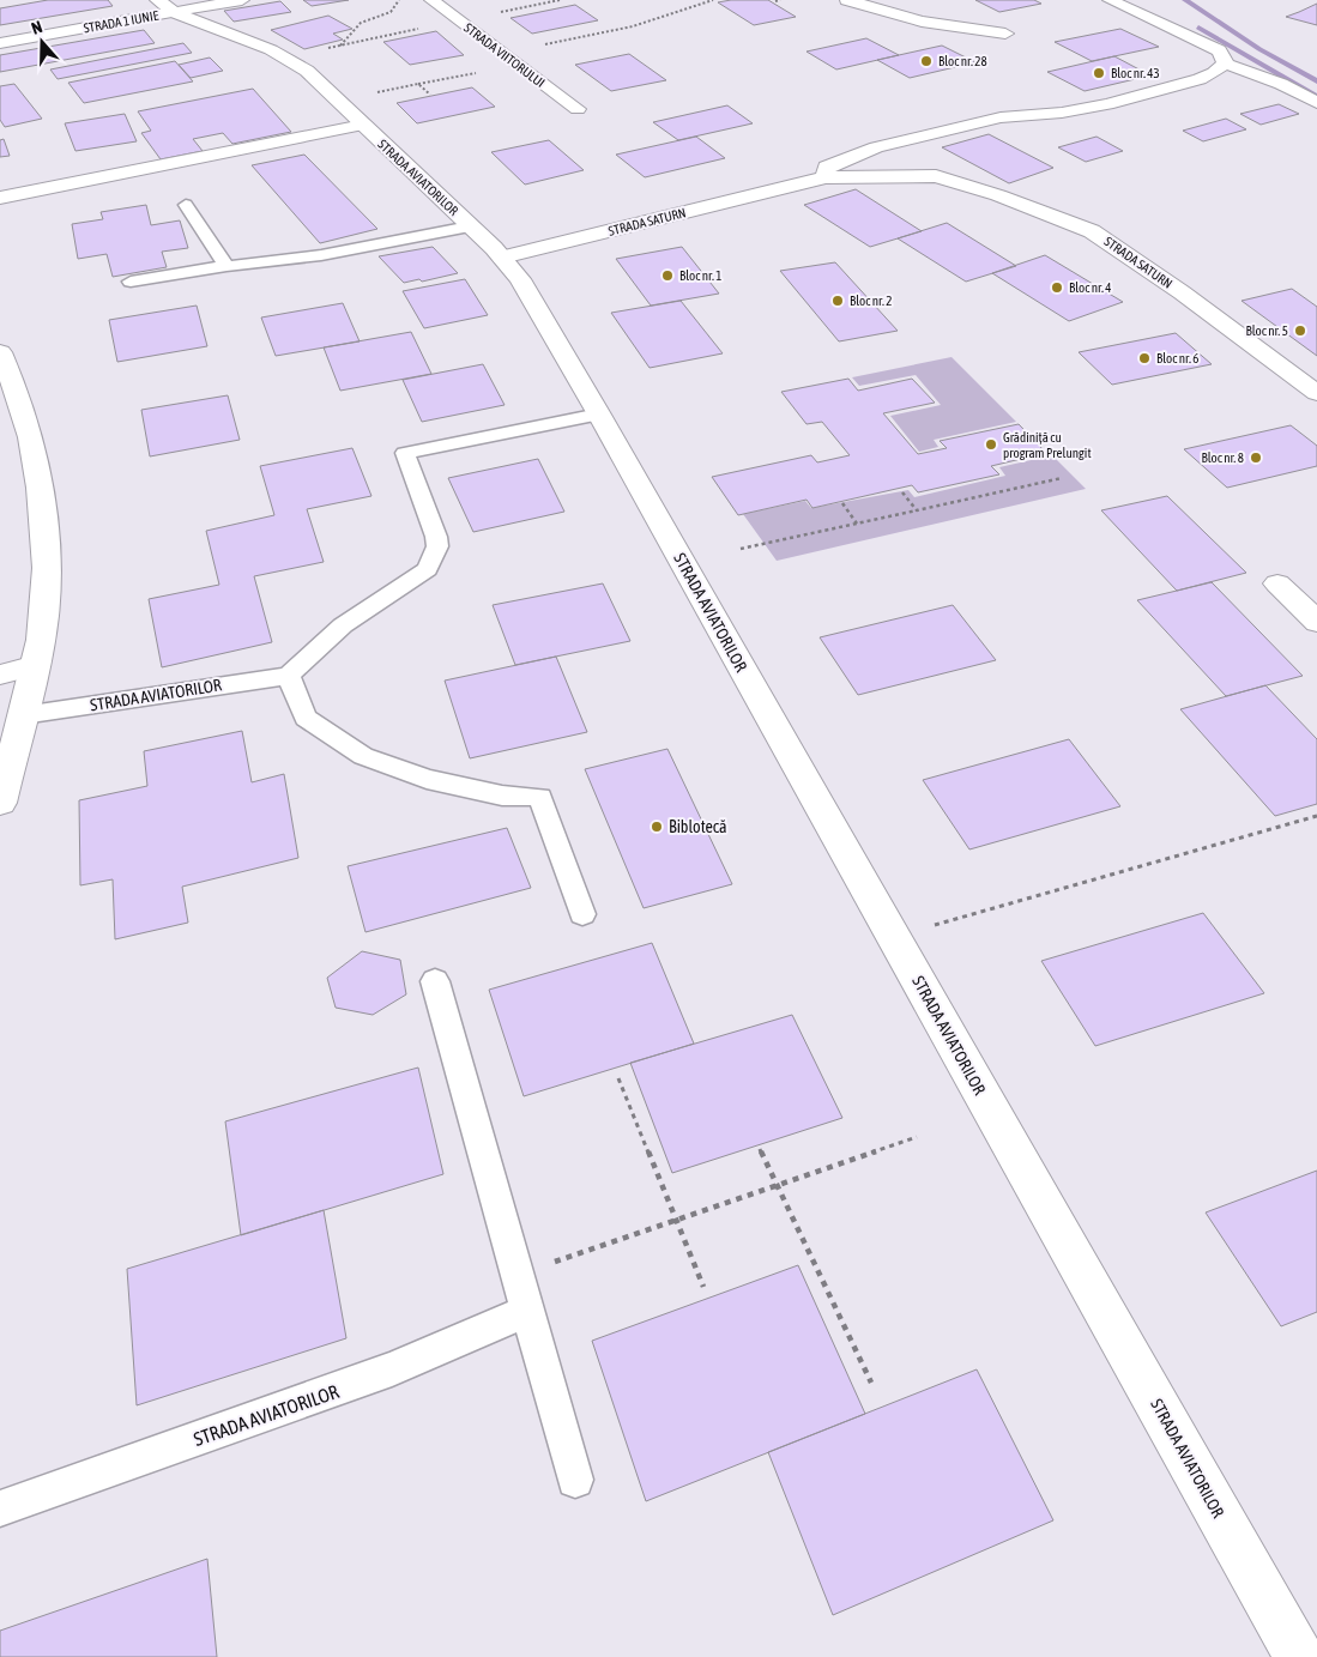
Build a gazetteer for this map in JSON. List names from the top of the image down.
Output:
{
  "streets": {
    "street": [
      "STRADA 1 IUNIE",
      "STRADA VIITORULUI",
      "STRADA AVIATORILOR",
      "STRADA SATURN"
    ]
  },
  "crossings": [
    ["STRADA 1 IUNIE", "STRADA AVIATORILOR"],
    ["STRADA AVIATORILOR", "STRADA SATURN"]
  ],
  "places": [
    "Bloc nr. 28",
    "Bloc nr. 43",
    "Bloc nr. 1",
    "Bloc nr. 4",
    "Bloc nr. 2",
    "Bloc nr. 5",
    "Bloc nr. 6",
    "Grădiniță cu program Prelungit",
    "Bloc nr. 8",
    "Biblotecă"
  ],
  "north": "top"
}
